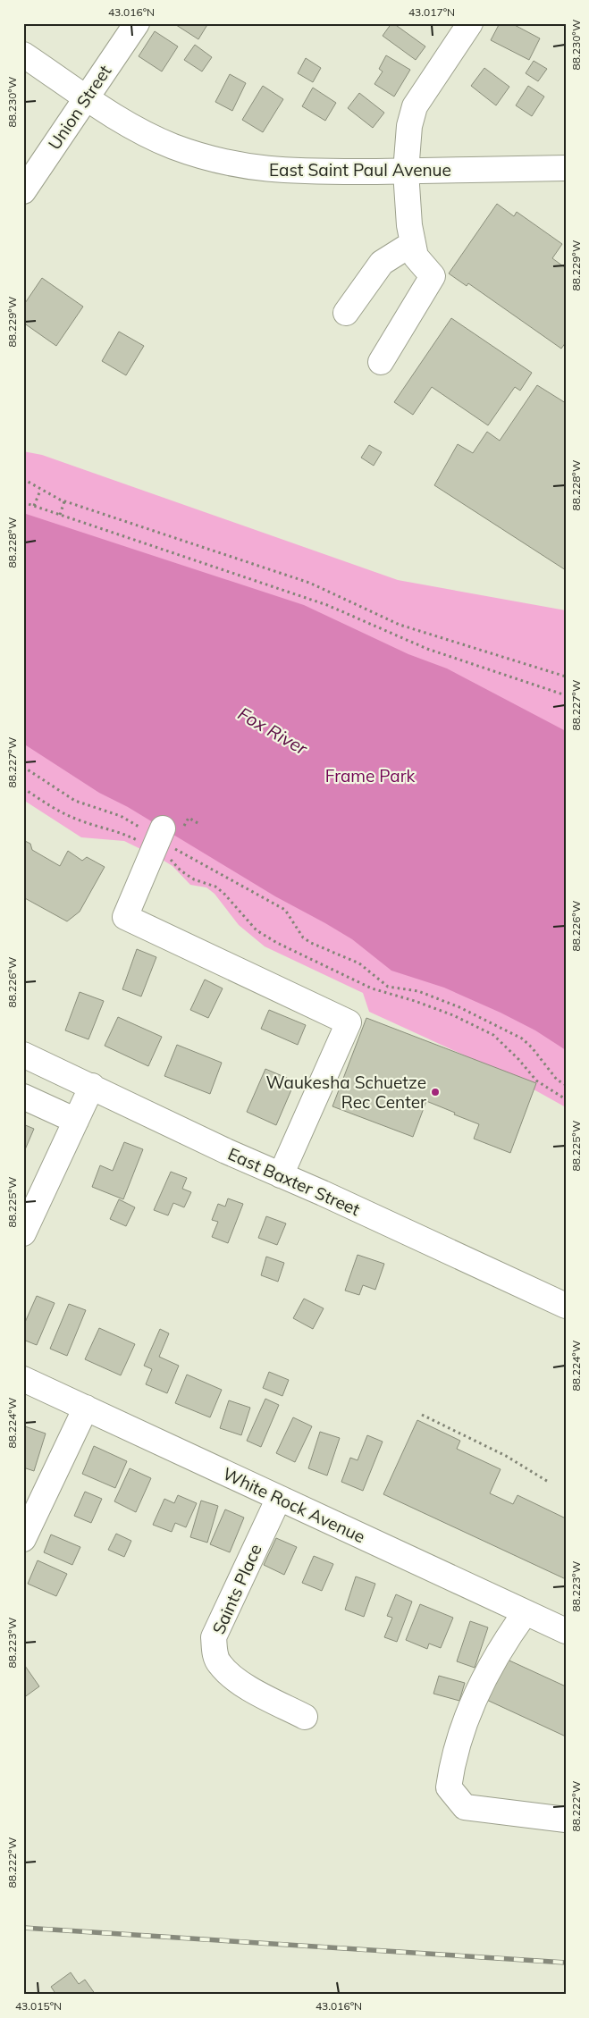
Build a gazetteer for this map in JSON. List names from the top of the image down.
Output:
{
  "streets": {
    "street": [
      "Union Street",
      "East Saint Paul Avenue",
      "East Baxter Street",
      "White Rock Avenue",
      "Saints Place"
    ]
  },
  "crossings": [
    ["Union Street", "East Saint Paul Avenue"],
    ["White Rock Avenue", "Saints Place"]
  ],
  "water": ["Fox River"],
  "parks": ["Frame Park"],
  "places": ["Waukesha Schuetze Rec Center"],
  "coordinates": [
    "43.016°N",
    "43.017°N",
    "88.230°W",
    "88.229°W",
    "88.228°W",
    "88.227°W",
    "88.226°W",
    "88.225°W",
    "88.224°W",
    "88.223°W",
    "88.222°W",
    "43.015°N"
  ]
}
